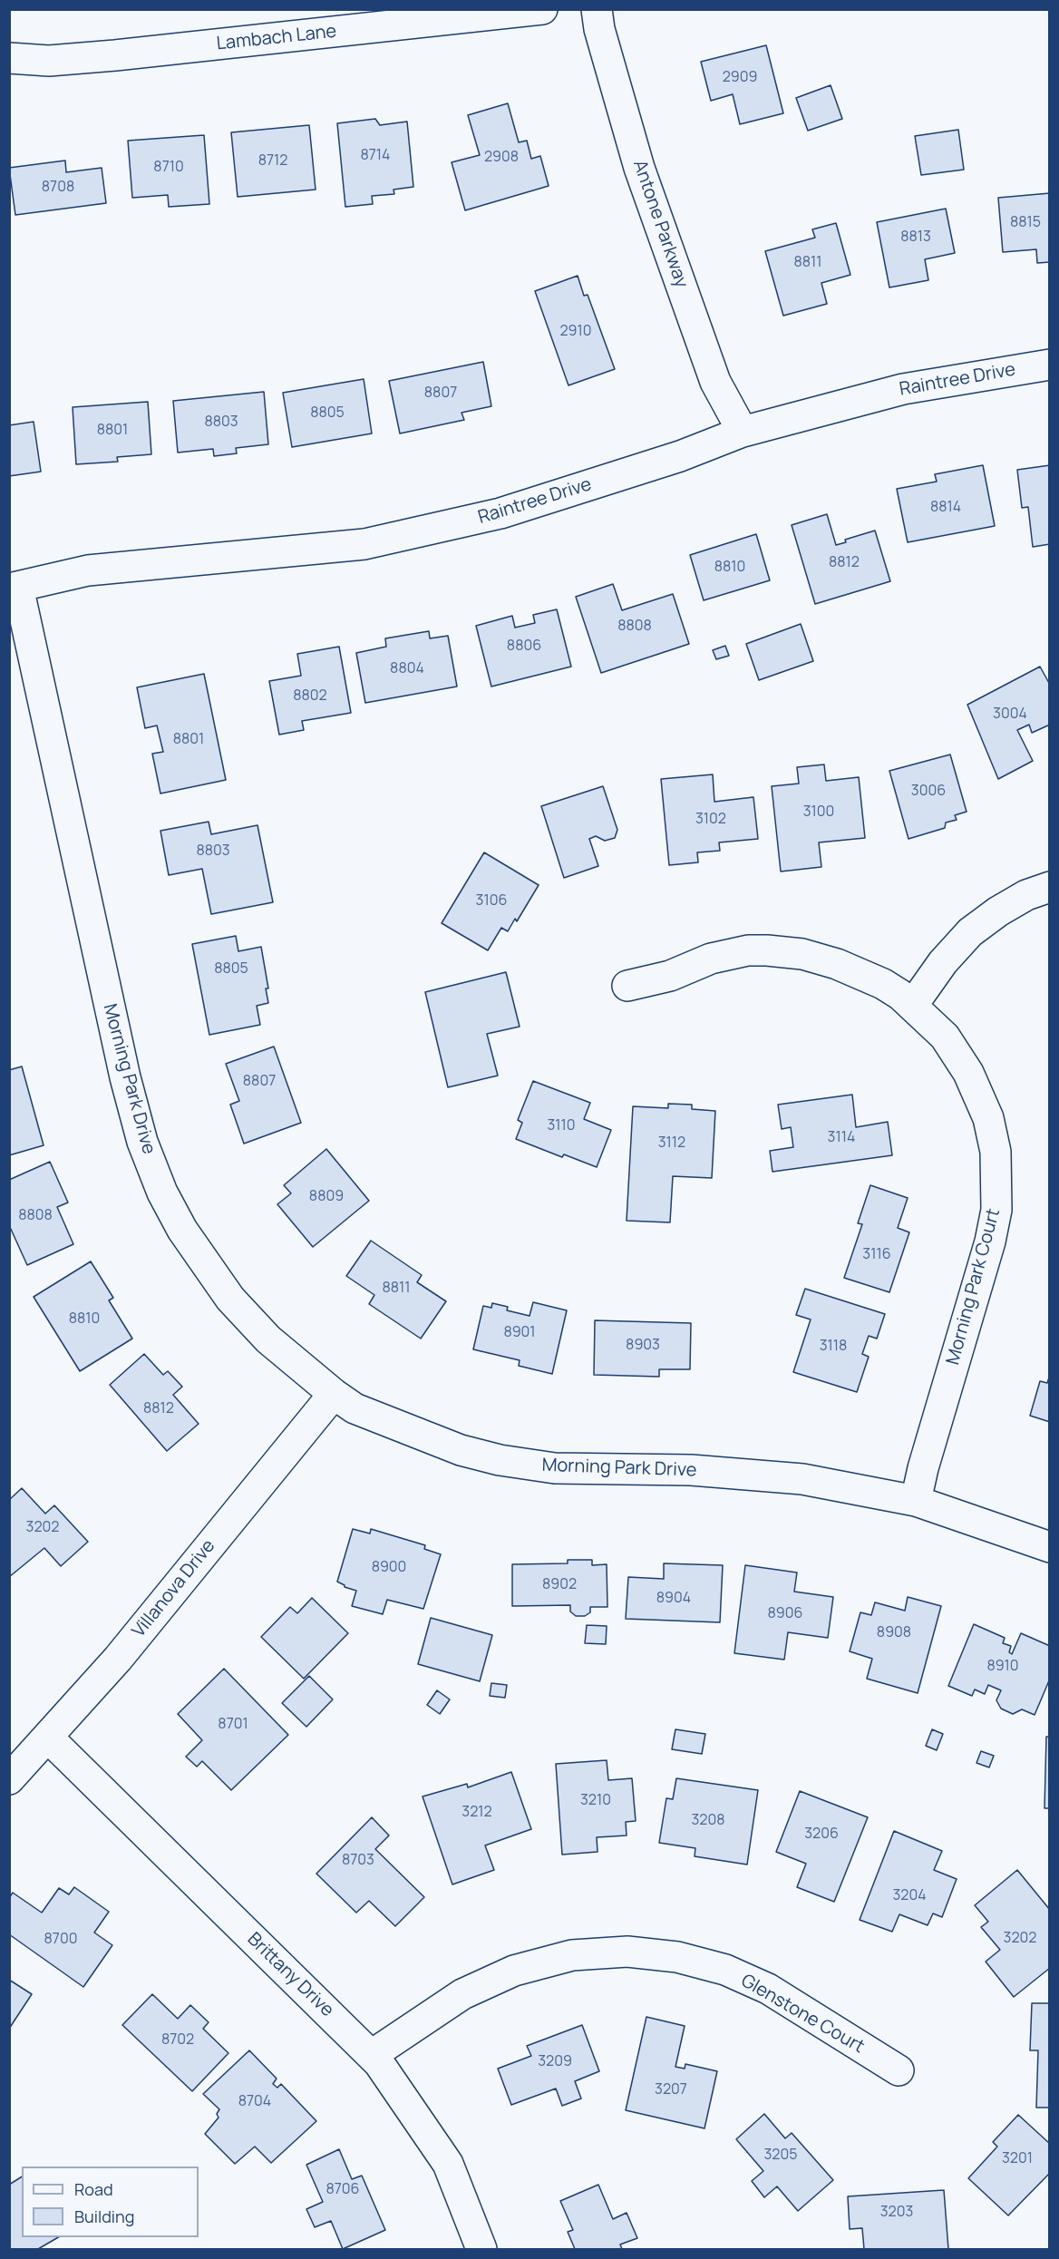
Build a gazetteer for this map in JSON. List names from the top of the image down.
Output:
{
  "streets": {
    "street": [
      "Lambach Lane",
      "Antone Parkway",
      "Raintree Drive",
      "Morning Park Drive",
      "Morning Park Court",
      "Villanova Drive",
      "Brittany Drive",
      "Glenstone Court"
    ]
  },
  "crossings": [
    ["Antone Parkway", "Raintree Drive"],
    ["Raintree Drive", "Morning Park Drive"],
    ["Morning Park Drive", "Morning Park Court"],
    ["Morning Park Drive", "Villanova Drive"],
    ["Villanova Drive", "Brittany Drive"],
    ["Brittany Drive", "Glenstone Court"]
  ],
  "house_numbers": [
    "2909",
    "8714",
    "2908",
    "8712",
    "8710",
    "8708",
    "8815",
    "8813",
    "8811",
    "2910",
    "8807",
    "8805",
    "8803",
    "8801",
    "8814",
    "8812",
    "8810",
    "8808",
    "8806",
    "8804",
    "8802",
    "3004",
    "8801",
    "3006",
    "3100",
    "3102",
    "8803",
    "3106",
    "8805",
    "8807",
    "3110",
    "3114",
    "3112",
    "8809",
    "8808",
    "3116",
    "8811",
    "8810",
    "8901",
    "8903",
    "3118",
    "8812",
    "3202",
    "8900",
    "8902",
    "8904",
    "8906",
    "8908",
    "8910",
    "8701",
    "3210",
    "3212",
    "3208",
    "3206",
    "8703",
    "3204",
    "3202",
    "8700",
    "8702",
    "3209",
    "3207",
    "8704",
    "3205",
    "3201",
    "8706",
    "3203"
  ],
  "legend": ["Road", "Building"]
}
